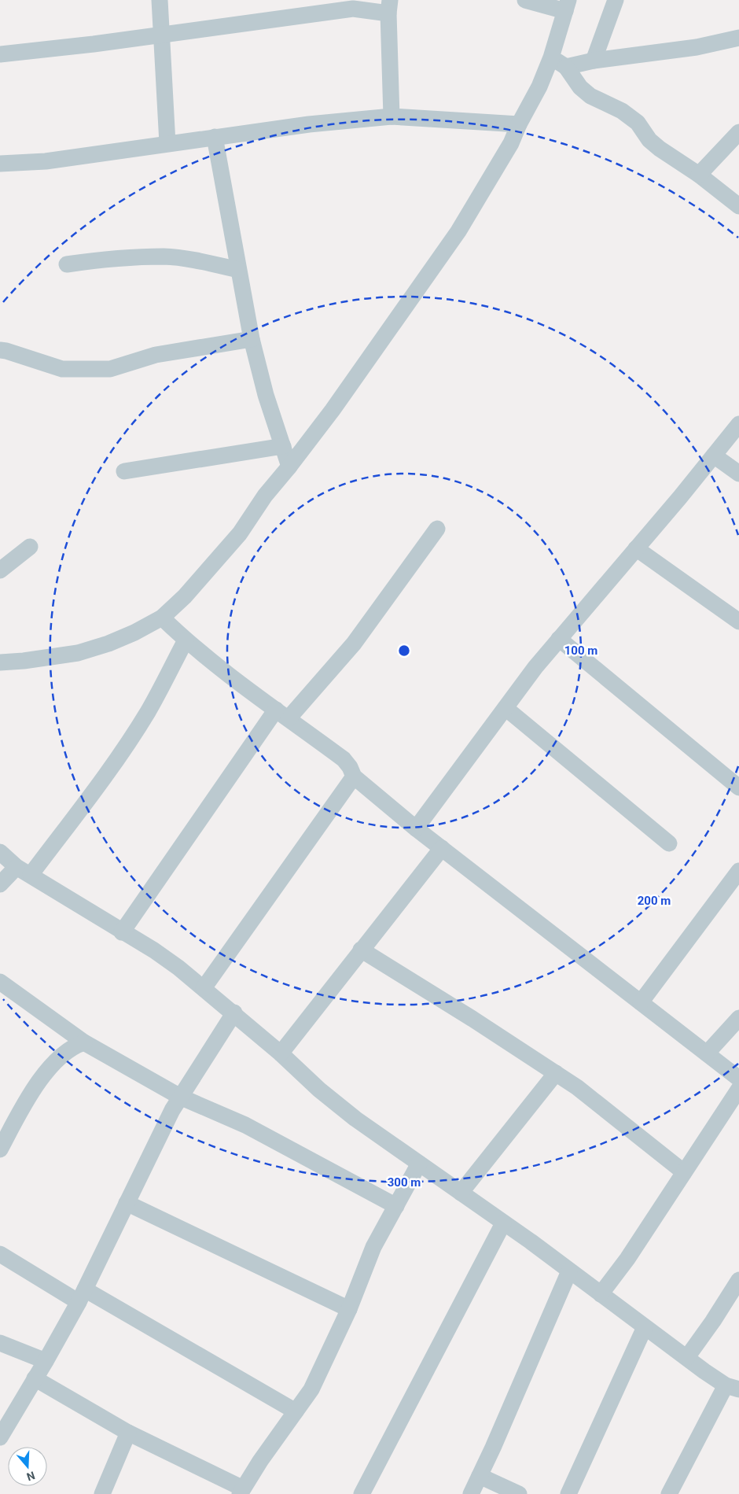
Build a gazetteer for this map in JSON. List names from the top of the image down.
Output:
{
  "north": "bottom",
  "rings": ["100 m", "200 m", "300 m"]
}
